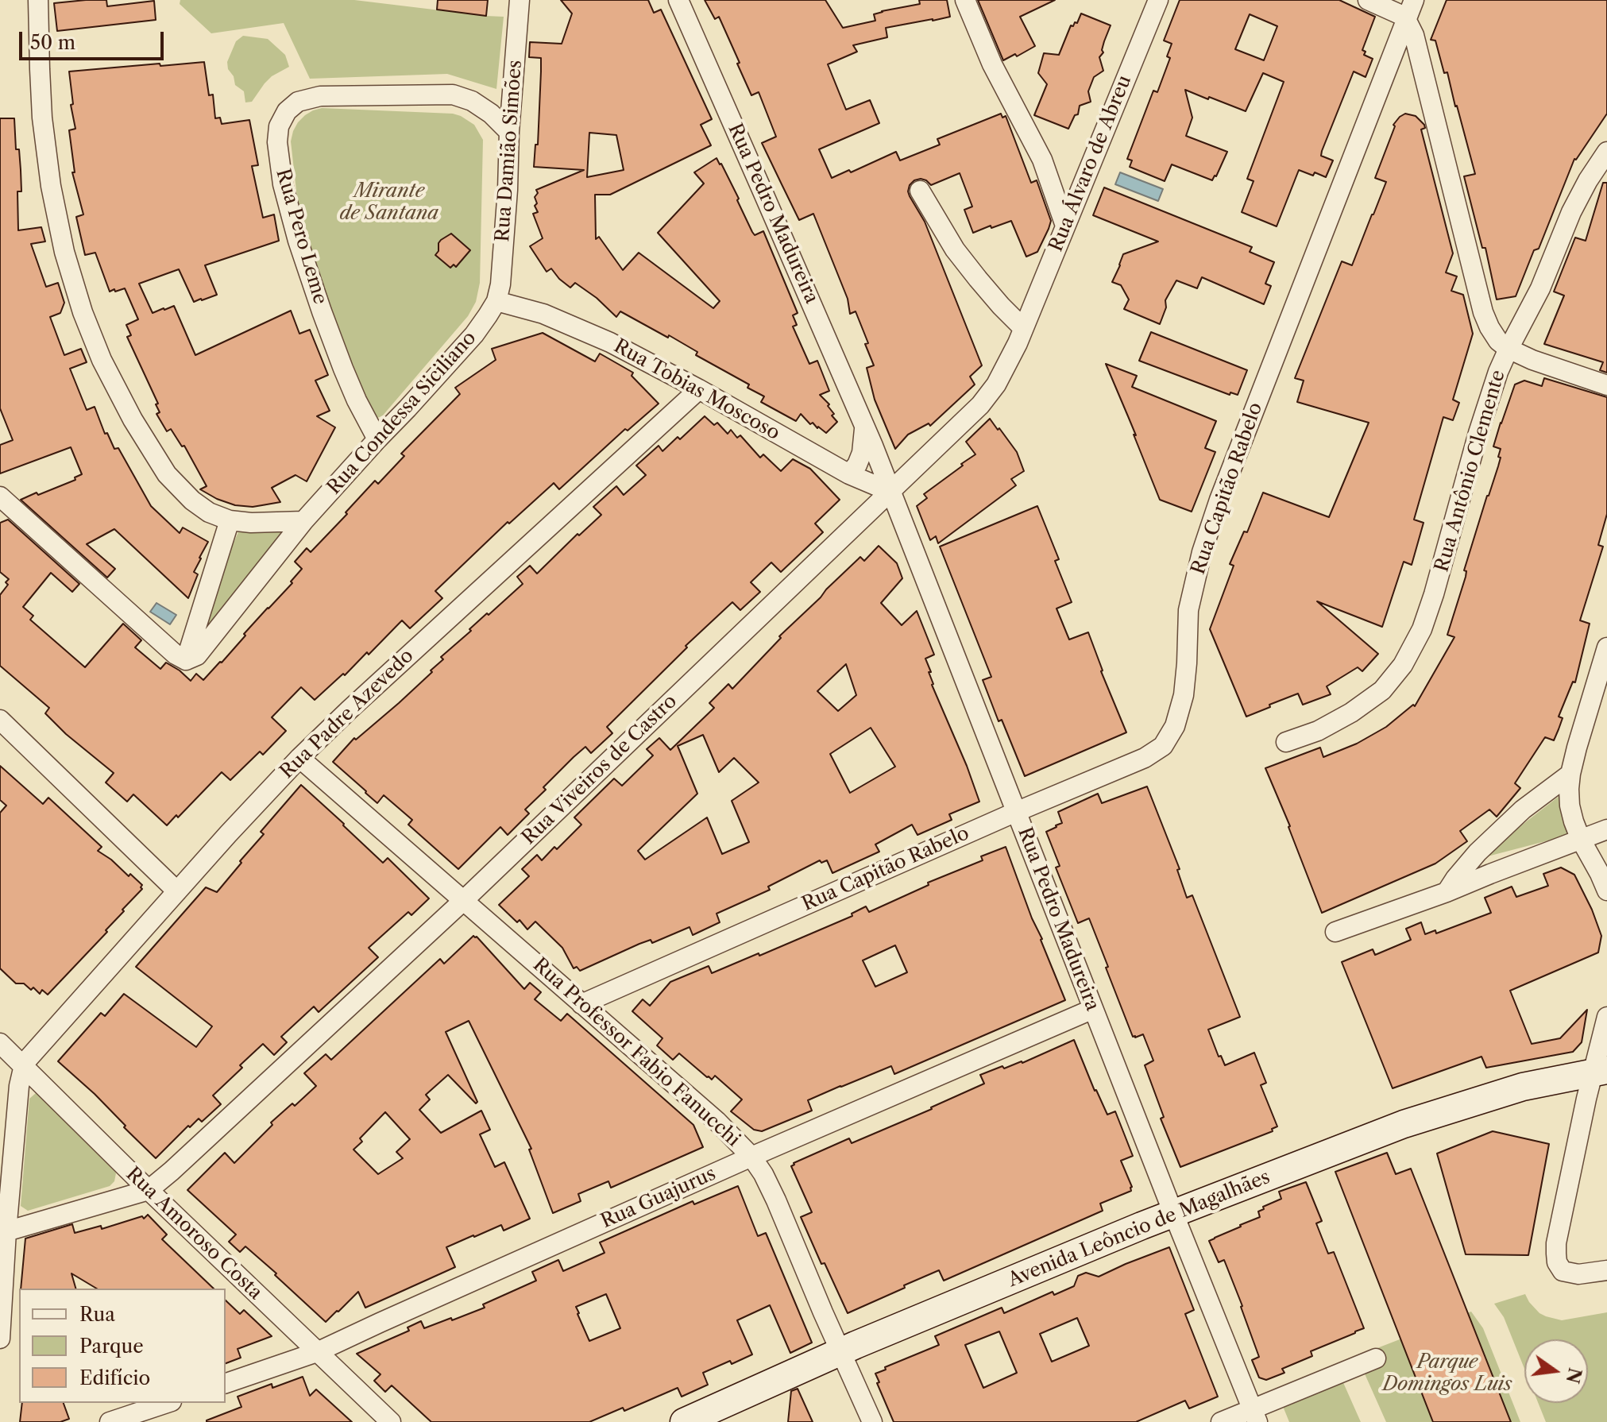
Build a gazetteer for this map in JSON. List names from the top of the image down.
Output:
{
  "streets": {
    "main road": ["Avenida Leôncio de Magalhães"],
    "street": [
      "Rua Damião Simões",
      "Rua Álvaro de Abreu",
      "Rua Pedro Madureira",
      "Rua Pero Leme",
      "Rua Tobias Moscoso",
      "Rua Condessa Siciliano",
      "Rua Antônio Clemente",
      "Rua Capitão Rabelo",
      "Rua Padre Azevedo",
      "Rua Viveiros de Castro",
      "Rua Professor Fabio Fanucchi",
      "Rua Guajurus",
      "Rua Amoroso Costa"
    ]
  },
  "crossings": [
    ["Rua Damião Simões", "Rua Pero Leme"],
    ["Rua Damião Simões", "Rua Tobias Moscoso"],
    ["Rua Damião Simões", "Rua Condessa Siciliano"],
    ["Rua Álvaro de Abreu", "Rua Viveiros de Castro"],
    ["Rua Pedro Madureira", "Rua Tobias Moscoso"],
    ["Rua Pedro Madureira", "Rua Capitão Rabelo"],
    ["Rua Pedro Madureira", "Rua Viveiros de Castro"],
    ["Rua Pedro Madureira", "Rua Guajurus"],
    ["Rua Pedro Madureira", "Avenida Leôncio de Magalhães"],
    ["Rua Pero Leme", "Rua Condessa Siciliano"],
    ["Rua Tobias Moscoso", "Rua Condessa Siciliano"],
    ["Rua Tobias Moscoso", "Rua Padre Azevedo"],
    ["Rua Tobias Moscoso", "Rua Viveiros de Castro"],
    ["Rua Capitão Rabelo", "Rua Professor Fabio Fanucchi"],
    ["Rua Padre Azevedo", "Rua Professor Fabio Fanucchi"],
    ["Rua Padre Azevedo", "Rua Amoroso Costa"],
    ["Rua Viveiros de Castro", "Rua Professor Fabio Fanucchi"],
    ["Rua Viveiros de Castro", "Rua Amoroso Costa"],
    ["Rua Professor Fabio Fanucchi", "Rua Guajurus"],
    ["Rua Professor Fabio Fanucchi", "Avenida Leôncio de Magalhães"],
    ["Rua Guajurus", "Rua Amoroso Costa"]
  ],
  "parks": ["Mirante de Santana", "Parque Domingos Luis"],
  "legend": ["Rua", "Parque", "Edifício"],
  "scale_bar": "50 m",
  "north": "right"
}
